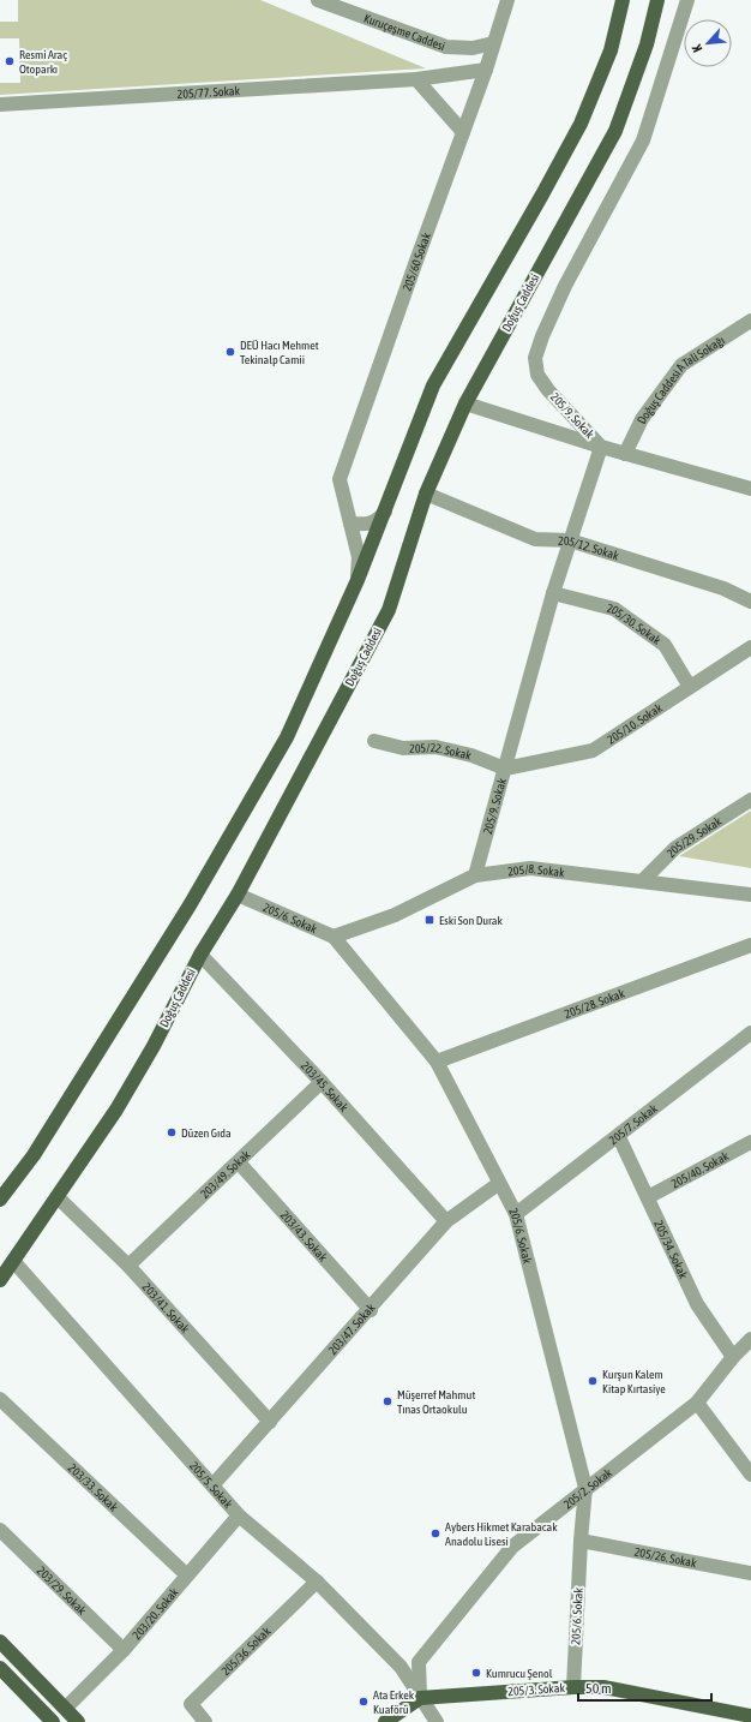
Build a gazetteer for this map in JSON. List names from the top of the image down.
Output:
{
  "streets": {
    "main road": ["Doğuş Caddesi", "205/3. Sokak"],
    "street": [
      "Kuruçeşme Caddesi",
      "205/77. Sokak",
      "205/60 Sokak",
      "Doğuş Caddesi A Tali Sokağı",
      "205/9. Sokak",
      "205/12. Sokak",
      "205/30. Sokak",
      "205/10. Sokak",
      "205/22. Sokak",
      "205/29. Sokak",
      "205/8. Sokak",
      "205/6. Sokak",
      "205/28. Sokak",
      "203/45. Sokak",
      "205/7. Sokak",
      "205/40. Sokak",
      "203/49. Sokak",
      "203/43. Sokak",
      "205/34. Sokak",
      "203/41. Sokak",
      "203/47. Sokak",
      "205/5. Sokak",
      "203/33. Sokak",
      "205/2. Sokak",
      "205/26. Sokak",
      "203/29. Sokak",
      "203/20. Sokak",
      "205/36. Sokak"
    ]
  },
  "crossings": [
    ["Kuruçeşme Caddesi", "205/60 Sokak"],
    ["205/77. Sokak", "205/60 Sokak"],
    ["Doğuş Caddesi", "205/12. Sokak"],
    ["Doğuş Caddesi", "205/6. Sokak"],
    ["Doğuş Caddesi", "203/45. Sokak"],
    ["Doğuş Caddesi", "203/41. Sokak"],
    ["Doğuş Caddesi", "205/5. Sokak"],
    ["205/9. Sokak", "205/12. Sokak"],
    ["205/9. Sokak", "205/30. Sokak"],
    ["205/9. Sokak", "205/10. Sokak"],
    ["205/9. Sokak", "205/22. Sokak"],
    ["205/9. Sokak", "205/8. Sokak"],
    ["205/30. Sokak", "205/10. Sokak"],
    ["205/10. Sokak", "205/22. Sokak"],
    ["205/29. Sokak", "205/8. Sokak"],
    ["205/8. Sokak", "205/6. Sokak"],
    ["205/6. Sokak", "205/28. Sokak"],
    ["205/6. Sokak", "205/7. Sokak"],
    ["205/6. Sokak", "203/47. Sokak"],
    ["205/6. Sokak", "205/2. Sokak"],
    ["205/6. Sokak", "205/26. Sokak"],
    ["205/6. Sokak", "205/3. Sokak"],
    ["203/45. Sokak", "203/49. Sokak"],
    ["203/45. Sokak", "203/47. Sokak"],
    ["205/7. Sokak", "205/34. Sokak"],
    ["205/40. Sokak", "205/34. Sokak"],
    ["203/49. Sokak", "203/43. Sokak"],
    ["203/49. Sokak", "203/41. Sokak"],
    ["203/43. Sokak", "203/47. Sokak"],
    ["205/34. Sokak", "205/2. Sokak"],
    ["203/41. Sokak", "203/47. Sokak"],
    ["203/47. Sokak", "205/5. Sokak"],
    ["205/5. Sokak", "205/2. Sokak"],
    ["205/5. Sokak", "203/20. Sokak"],
    ["205/5. Sokak", "205/36. Sokak"],
    ["205/5. Sokak", "205/3. Sokak"],
    ["203/33. Sokak", "203/20. Sokak"],
    ["205/2. Sokak", "205/3. Sokak"],
    ["203/29. Sokak", "203/20. Sokak"]
  ],
  "places": {
    "other": [
      "Resmi Araç Otoparkı",
      "DEÜ Hacı Mehmet Tekinalp Camii",
      "Düzen Gıda",
      "Kurşun Kalem Kitap Kırtasiye",
      "Müşerref Mahmut Tınas Ortaokulu",
      "Aybers Hikmet Karabacak Anadolu Lisesi",
      "Kumrucu Şenol",
      "Ata Erkek Kuaförü"
    ],
    "transit": ["Eski Son Durak"]
  },
  "scale_bar": "50 m",
  "north": "bottom left"
}
